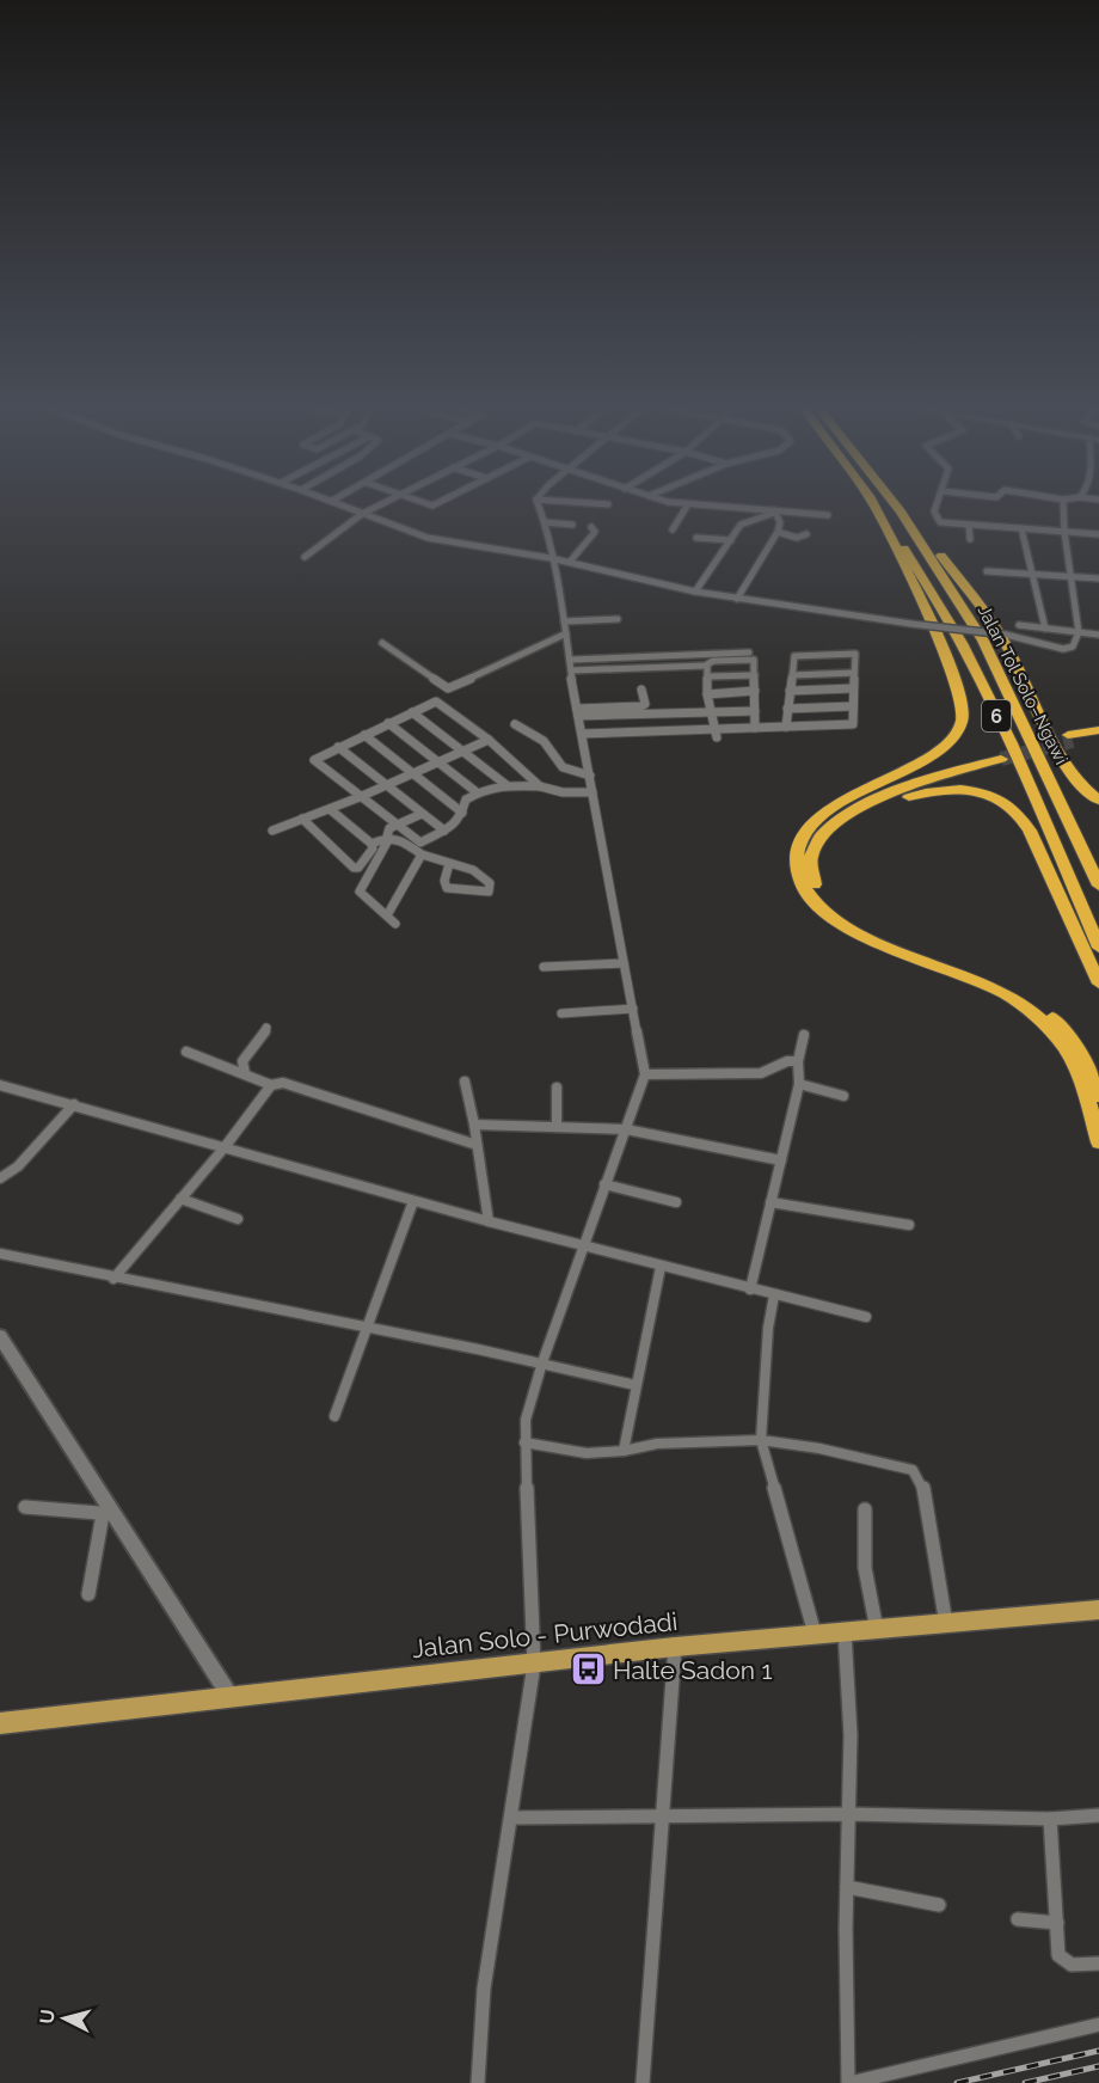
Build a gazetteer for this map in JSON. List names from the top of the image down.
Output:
{
  "streets": {
    "highway": ["Jalan Tol Solo–Ngawi", "6"],
    "main road": ["Jalan Solo - Purwodadi"]
  },
  "places": {
    "bus stop": ["Halte Sadon 1"]
  },
  "north": "left"
}
